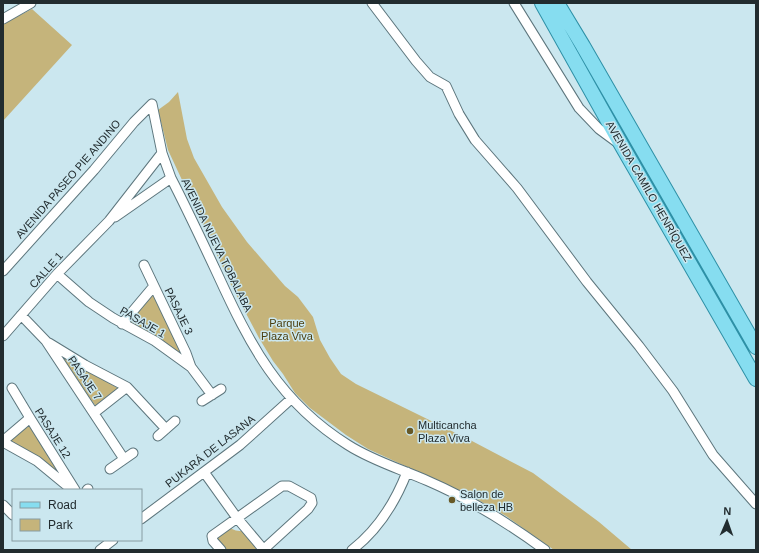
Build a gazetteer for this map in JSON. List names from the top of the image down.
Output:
{
  "streets": {
    "main road": ["AVENIDA CAMILO HENRÍQUEZ"],
    "street": [
      "AVENIDA PASEO PIE ANDINO",
      "AVENIDA NUEVA TOBALABA",
      "CALLE 1",
      "PASAJE 3",
      "PASAJE 1",
      "PASAJE 7",
      "PASAJE 12",
      "PUKARÁ DE LASANA"
    ]
  },
  "crossings": [
    ["AVENIDA PASEO PIE ANDINO", "AVENIDA NUEVA TOBALABA"],
    ["AVENIDA NUEVA TOBALABA", "CALLE 1"],
    ["AVENIDA NUEVA TOBALABA", "PUKARÁ DE LASANA"],
    ["CALLE 1", "PASAJE 1"],
    ["CALLE 1", "PASAJE 7"],
    ["PASAJE 3", "PASAJE 1"]
  ],
  "parks": ["Parque Plaza Viva"],
  "places": ["Multicancha Plaza Viva", "Salon de belleza HB"],
  "legend": ["Road", "Park"],
  "north": "top"
}
